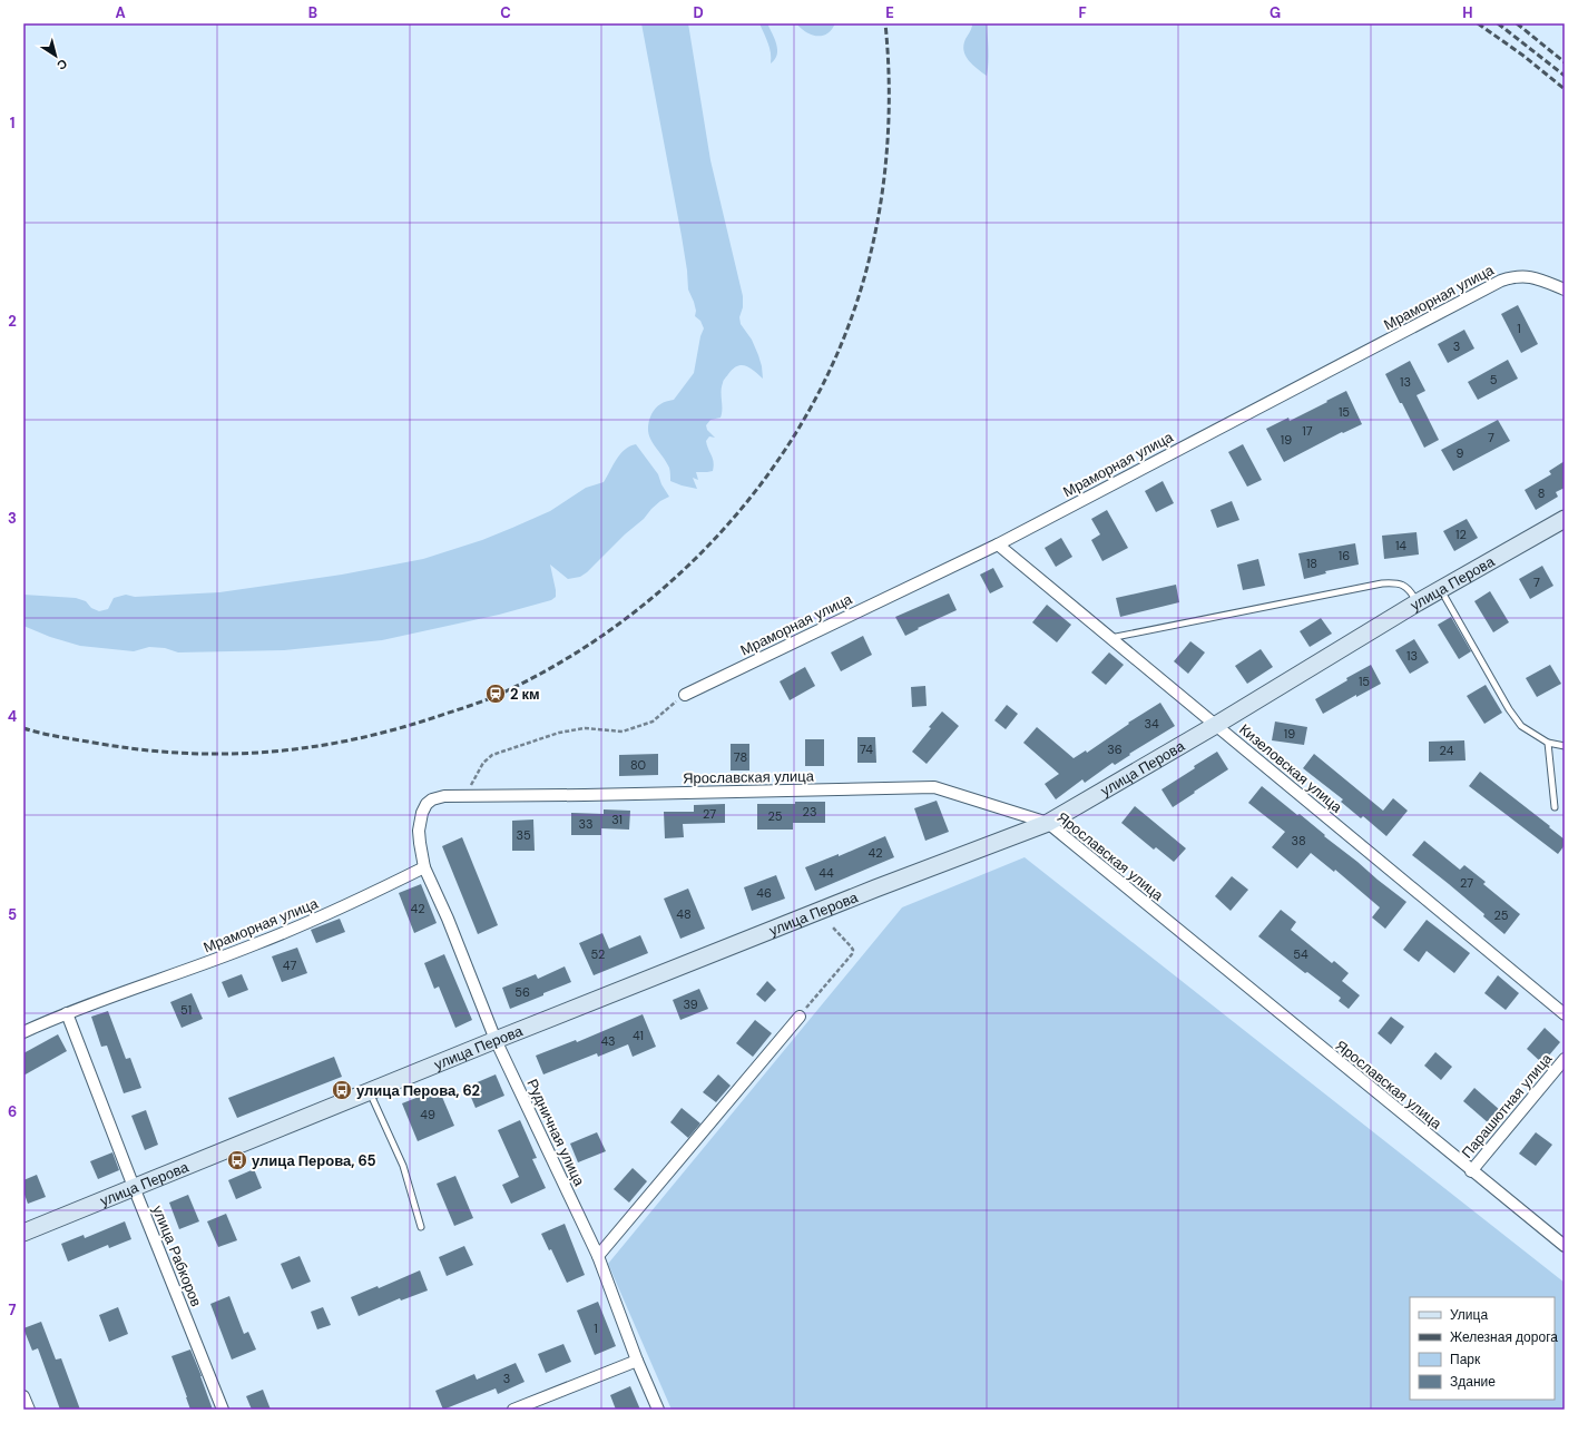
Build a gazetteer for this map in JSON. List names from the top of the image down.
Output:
{
  "streets": {
    "main road": ["улица Перова"],
    "street": [
      "Мраморная улица",
      "Кизеловская улица",
      "Ярославская улица",
      "Парашютная улица",
      "Рудничная улица",
      "улица Рабкоров"
    ]
  },
  "crossings": [
    ["Мраморная улица", "Кизеловская улица"],
    ["Мраморная улица", "Ярославская улица"],
    ["Мраморная улица", "Рудничная улица"],
    ["Мраморная улица", "улица Рабкоров"],
    ["улица Перова", "Кизеловская улица"],
    ["улица Перова", "Ярославская улица"],
    ["улица Перова", "Рудничная улица"],
    ["улица Перова", "улица Рабкоров"],
    ["Ярославская улица", "Парашютная улица"],
    ["Ярославская улица", "Рудничная улица"]
  ],
  "places": {
    "station": ["2 км"],
    "bus stop": ["улица Перова, 62", "улица Перова, 65"]
  },
  "house_numbers": [
    "1",
    "3",
    "5",
    "13",
    "15",
    "17",
    "7",
    "19",
    "9",
    "8",
    "12",
    "14",
    "16",
    "18",
    "7",
    "13",
    "15",
    "34",
    "19",
    "74",
    "36",
    "24",
    "78",
    "80",
    "23",
    "27",
    "25",
    "31",
    "33",
    "35",
    "38",
    "42",
    "44",
    "27",
    "46",
    "42",
    "48",
    "25",
    "52",
    "54",
    "47",
    "56",
    "39",
    "51",
    "41",
    "43",
    "49",
    "1",
    "3"
  ],
  "legend": [
    "Улица",
    "Железная дорога",
    "Парк",
    "Здание"
  ],
  "north": "bottom right",
  "grid": {
    "columns": [
      "A",
      "B",
      "C",
      "D",
      "E",
      "F",
      "G",
      "H"
    ],
    "rows": [
      "1",
      "2",
      "3",
      "4",
      "5",
      "6",
      "7"
    ]
  }
}
